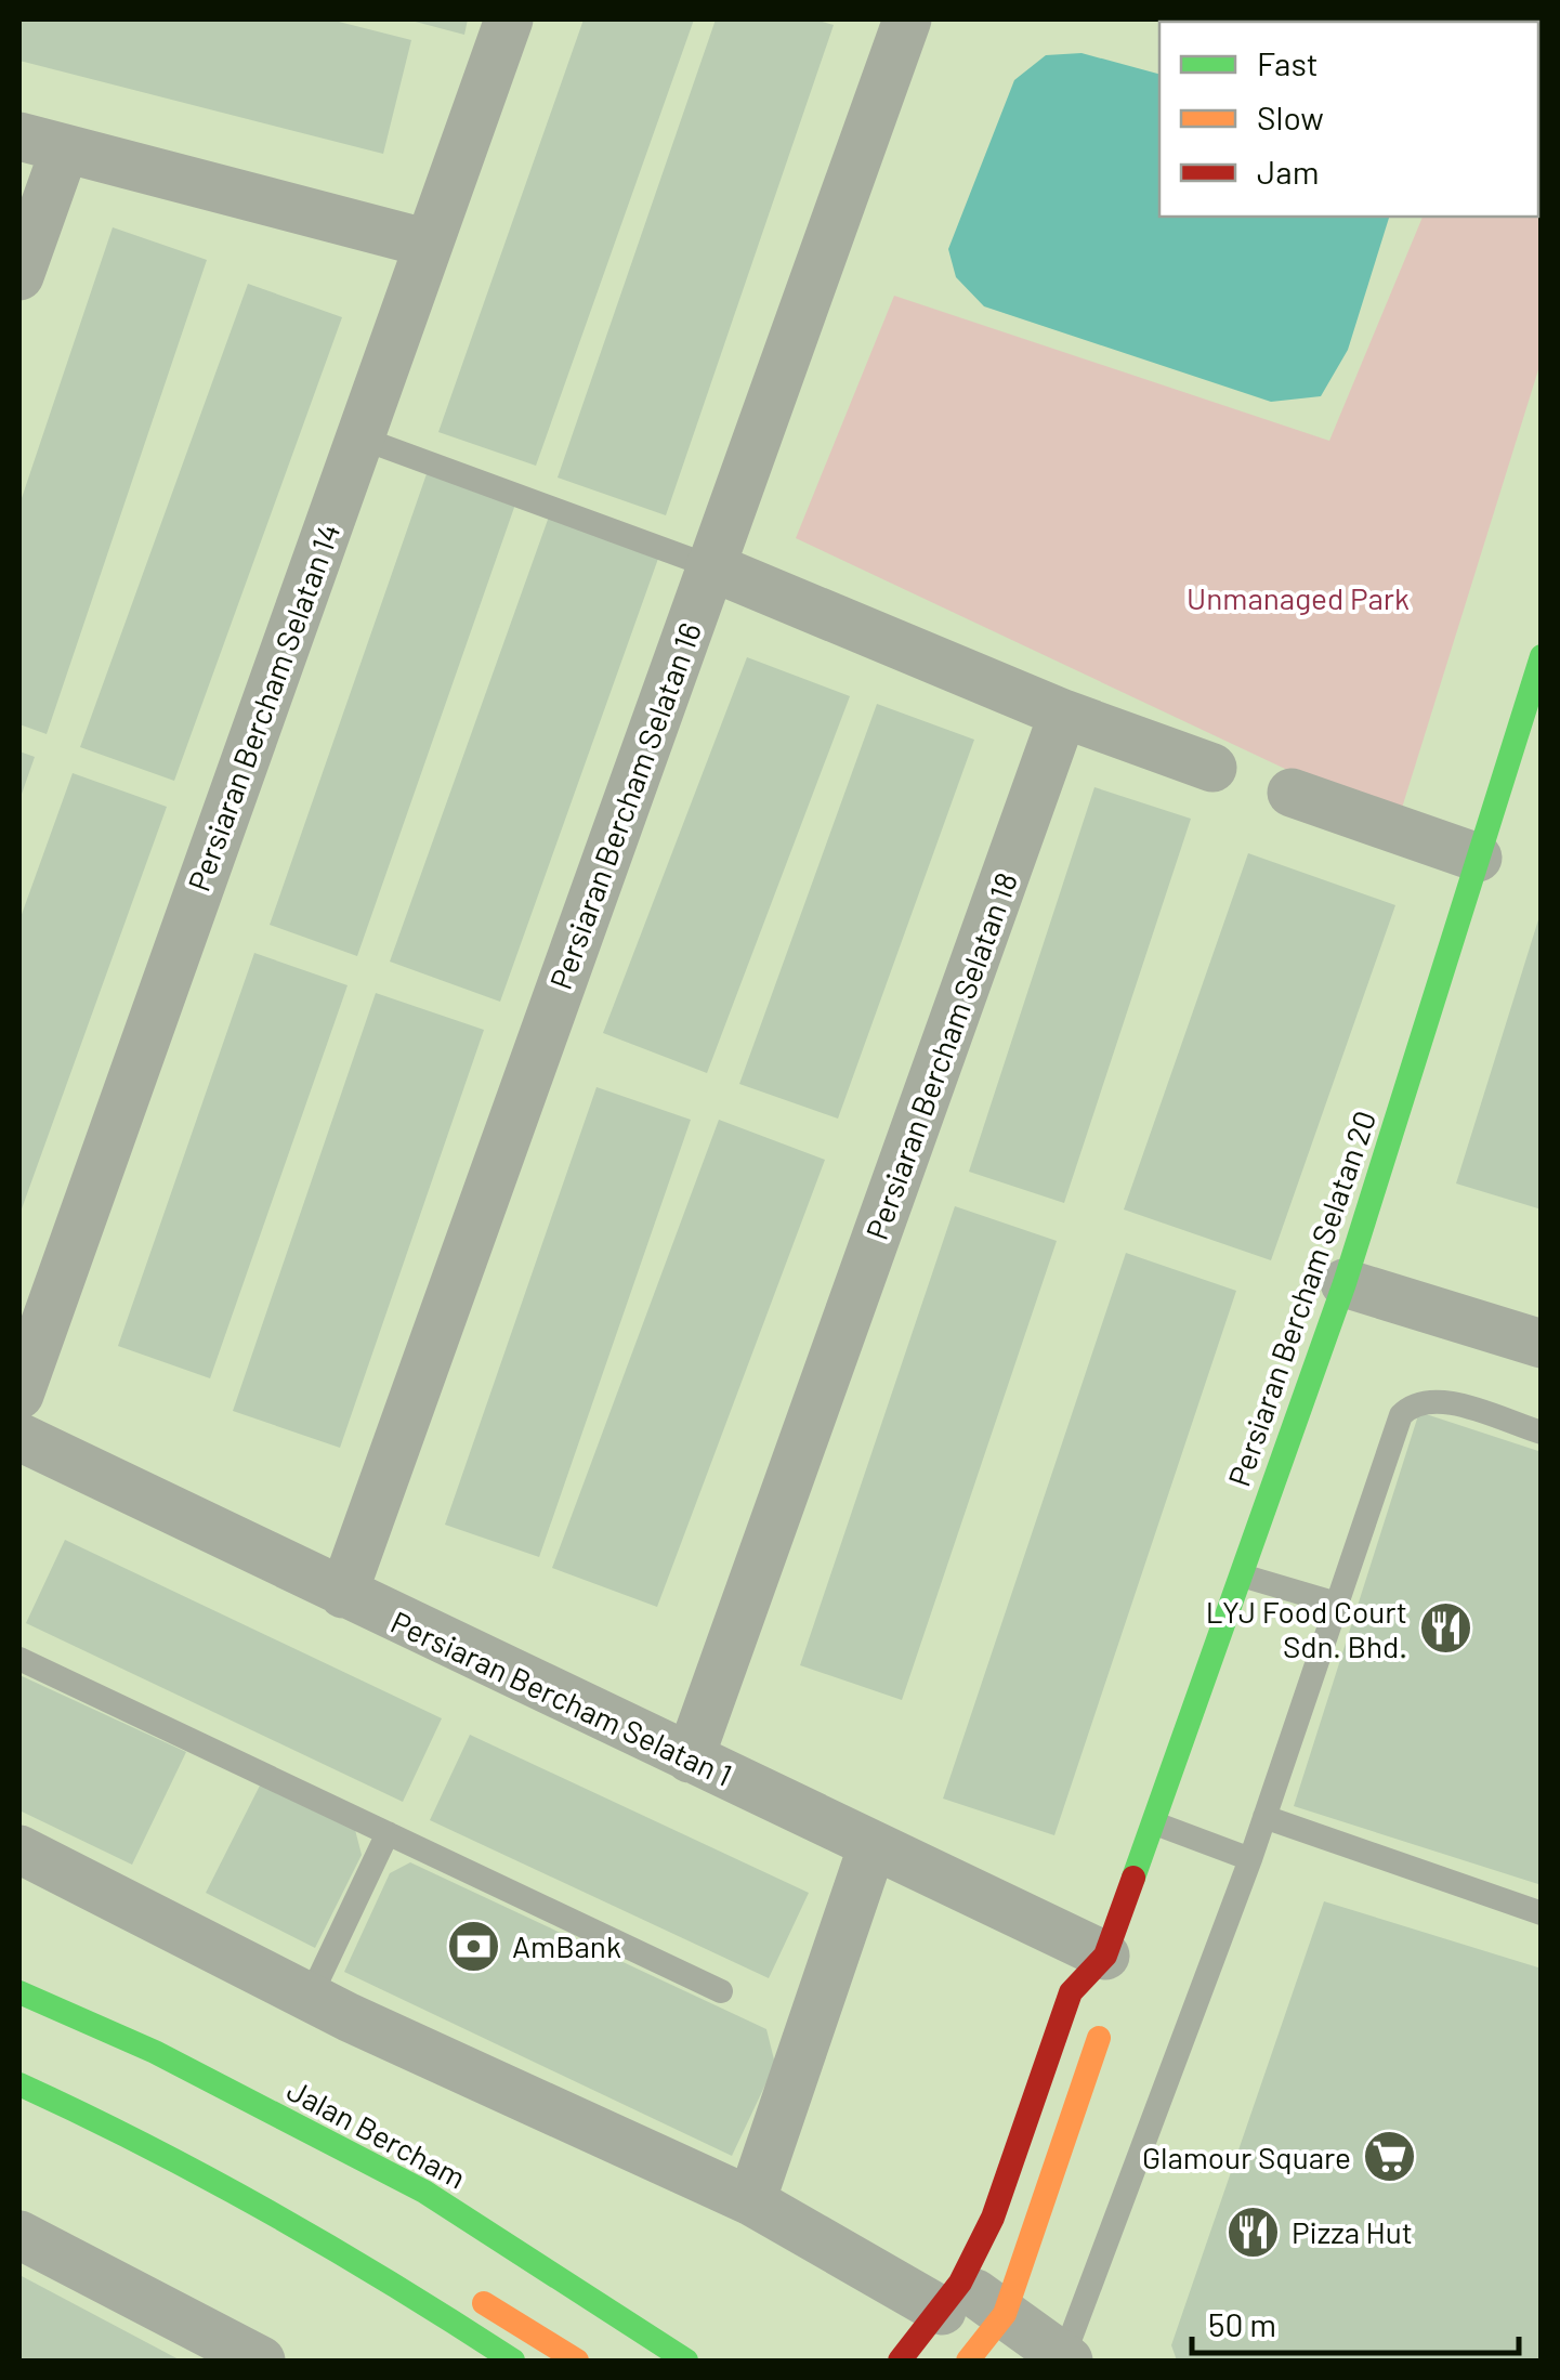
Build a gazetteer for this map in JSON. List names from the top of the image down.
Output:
{
  "streets": {
    "street": [
      "Persiaran Bercham Selatan 14",
      "Persiaran Bercham Selatan 16",
      "Persiaran Bercham Selatan 18",
      "Persiaran Bercham Selatan 20",
      "Persiaran Bercham Selatan 1",
      "Jalan Bercham"
    ]
  },
  "crossings": [
    ["Persiaran Bercham Selatan 16", "Persiaran Bercham Selatan 1"],
    ["Persiaran Bercham Selatan 18", "Persiaran Bercham Selatan 1"],
    ["Persiaran Bercham Selatan 20", "Persiaran Bercham Selatan 1"]
  ],
  "parks": ["Unmanaged Park"],
  "places": {
    "restaurant": ["LYJ Food Court Sdn. Bhd.", "Pizza Hut"],
    "bank": ["AmBank"],
    "supermarket": ["Glamour Square"]
  },
  "legend": ["Fast", "Slow", "Jam"],
  "scale_bar": "50 m"
}
